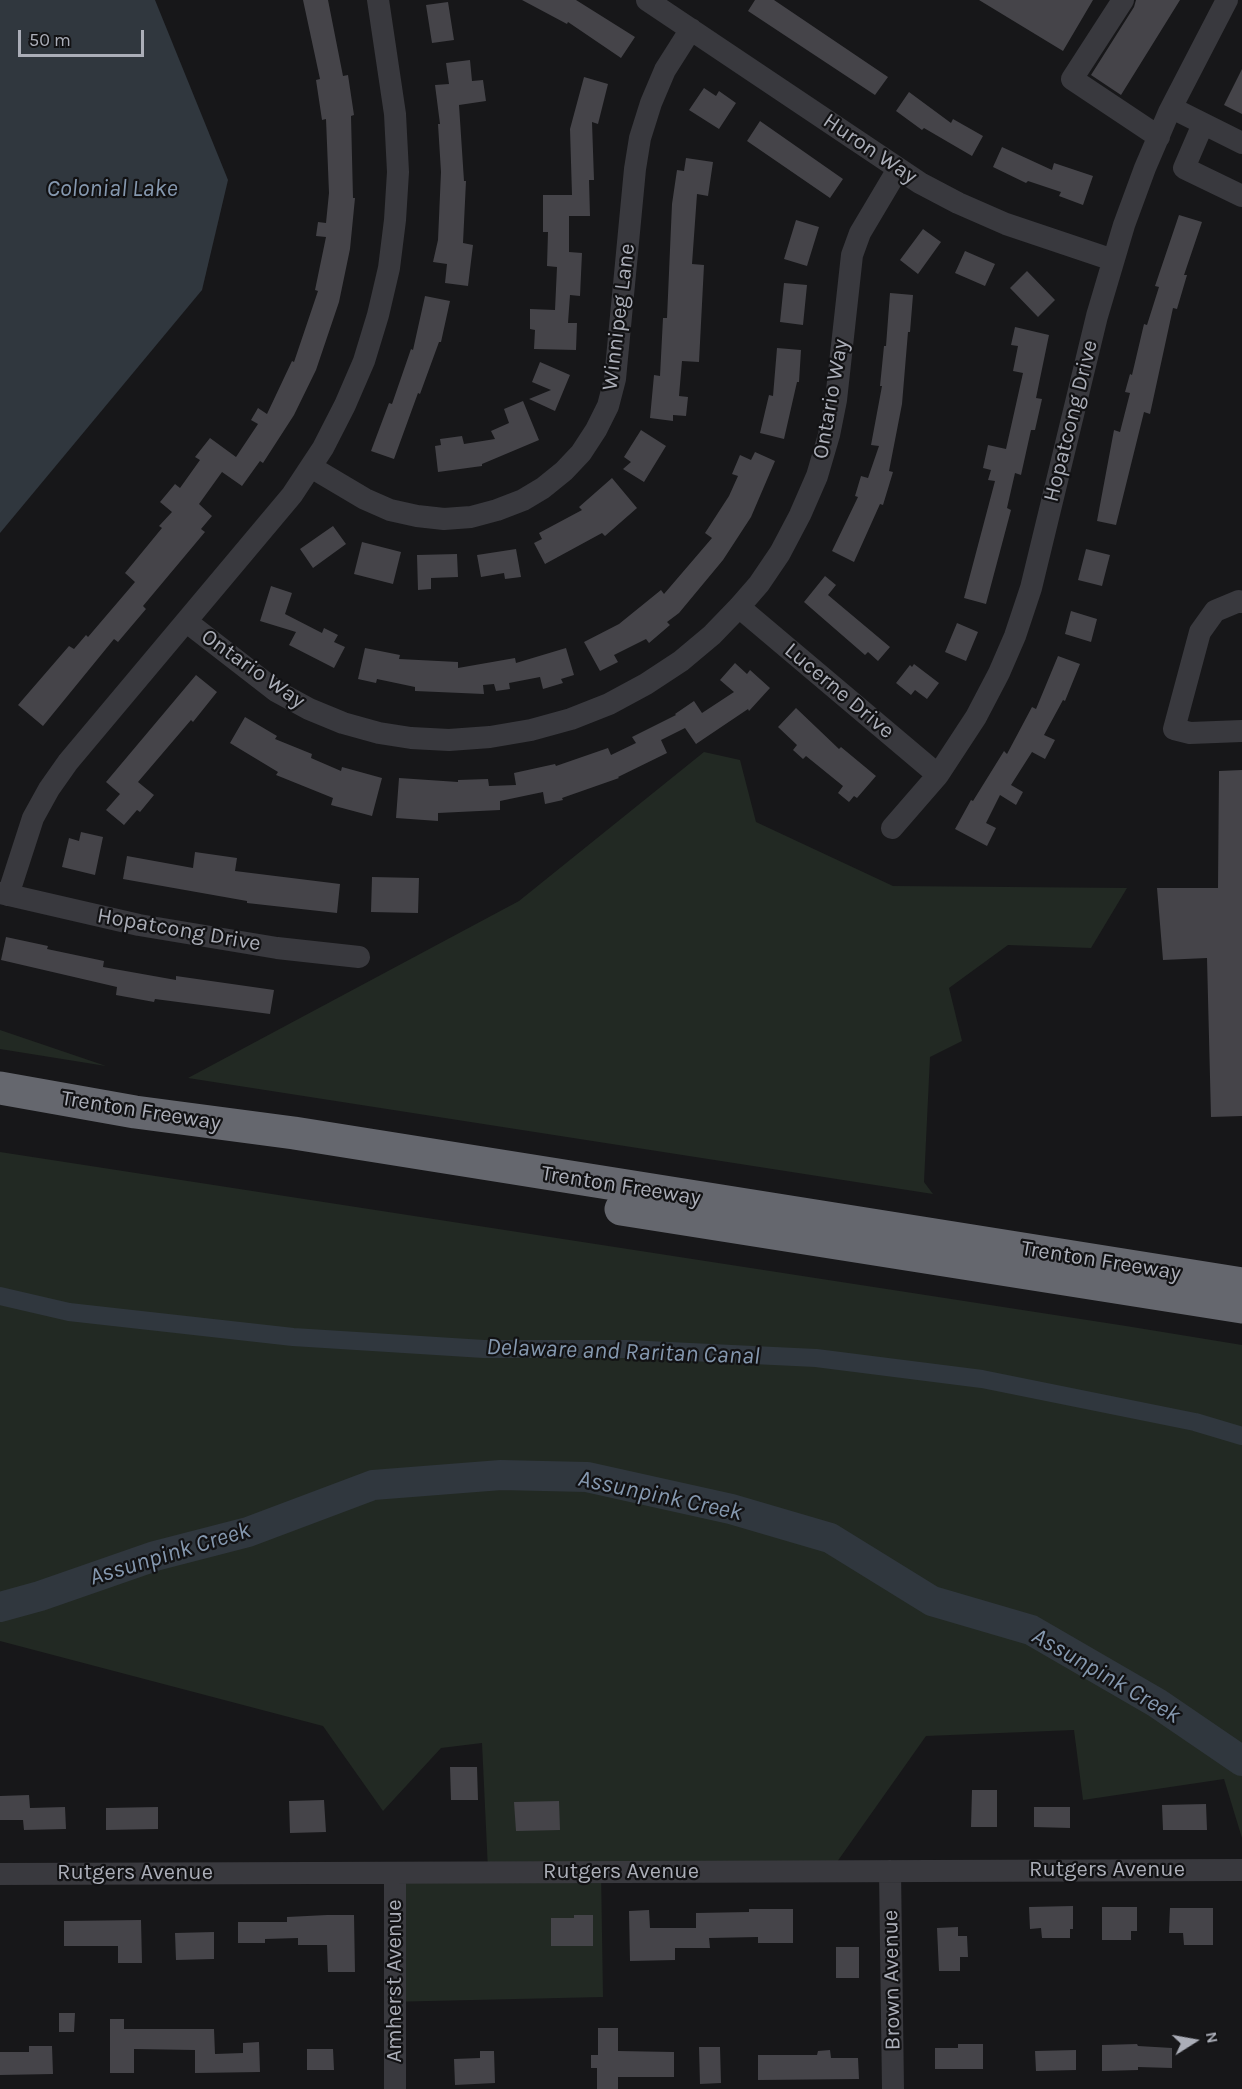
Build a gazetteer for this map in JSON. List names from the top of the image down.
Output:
{
  "streets": {
    "highway": ["Trenton Freeway"],
    "street": [
      "Huron Way",
      "Winnipeg Lane",
      "Ontario Way",
      "Hopatcong Drive",
      "Lucerne Drive",
      "Rutgers Avenue",
      "Brown Avenue",
      "Amherst Avenue"
    ]
  },
  "crossings": [
    ["Huron Way", "Winnipeg Lane"],
    ["Huron Way", "Ontario Way"],
    ["Huron Way", "Hopatcong Drive"],
    ["Ontario Way", "Lucerne Drive"],
    ["Hopatcong Drive", "Lucerne Drive"],
    ["Rutgers Avenue", "Brown Avenue"],
    ["Rutgers Avenue", "Amherst Avenue"]
  ],
  "water": ["Colonial Lake", "Delaware and Raritan Canal", "Assunpink Creek"],
  "scale_bar": "50 m",
  "north": "right"
}
